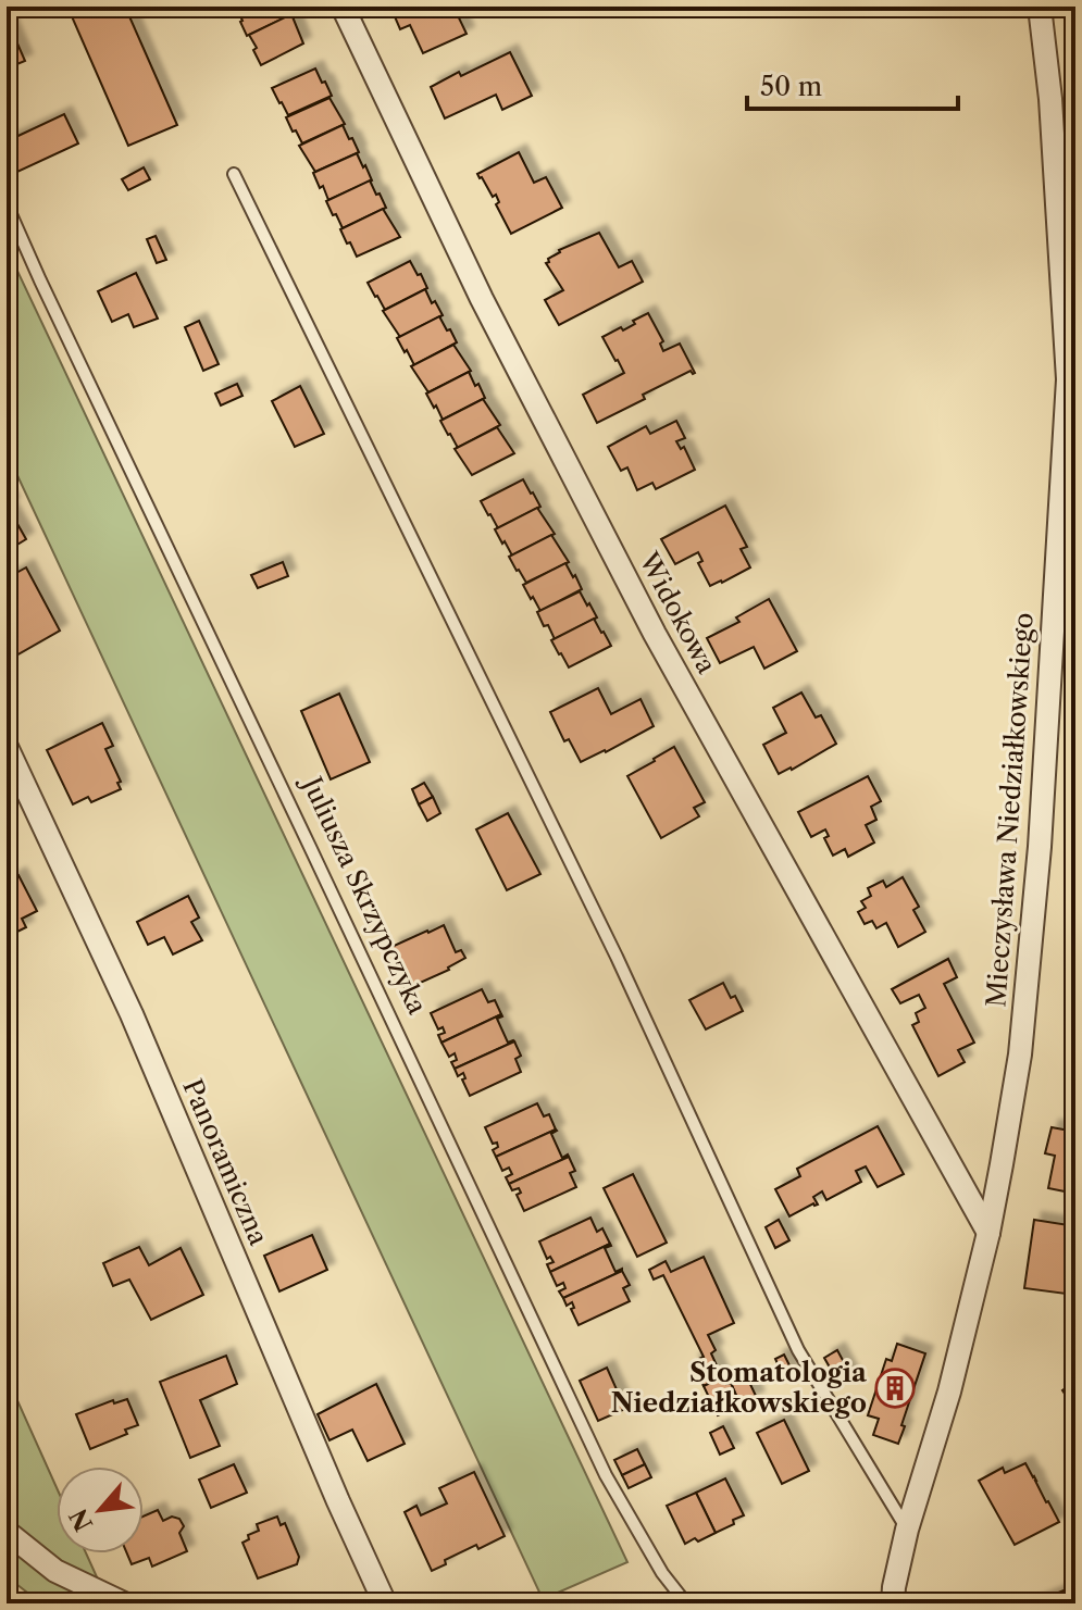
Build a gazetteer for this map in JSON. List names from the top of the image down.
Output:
{
  "streets": {
    "street": ["Widokowa", "Mieczysława Niedziałkowskiego", "Panoramiczna"],
    "lane": ["Juliusza Skrzypczyka"]
  },
  "crossings": [
    ["Widokowa", "Mieczysława Niedziałkowskiego"]
  ],
  "places": {
    "building": ["Stomatologia Niedziałkowskiego"]
  },
  "scale_bar": "50 m",
  "north": "bottom left"
}
